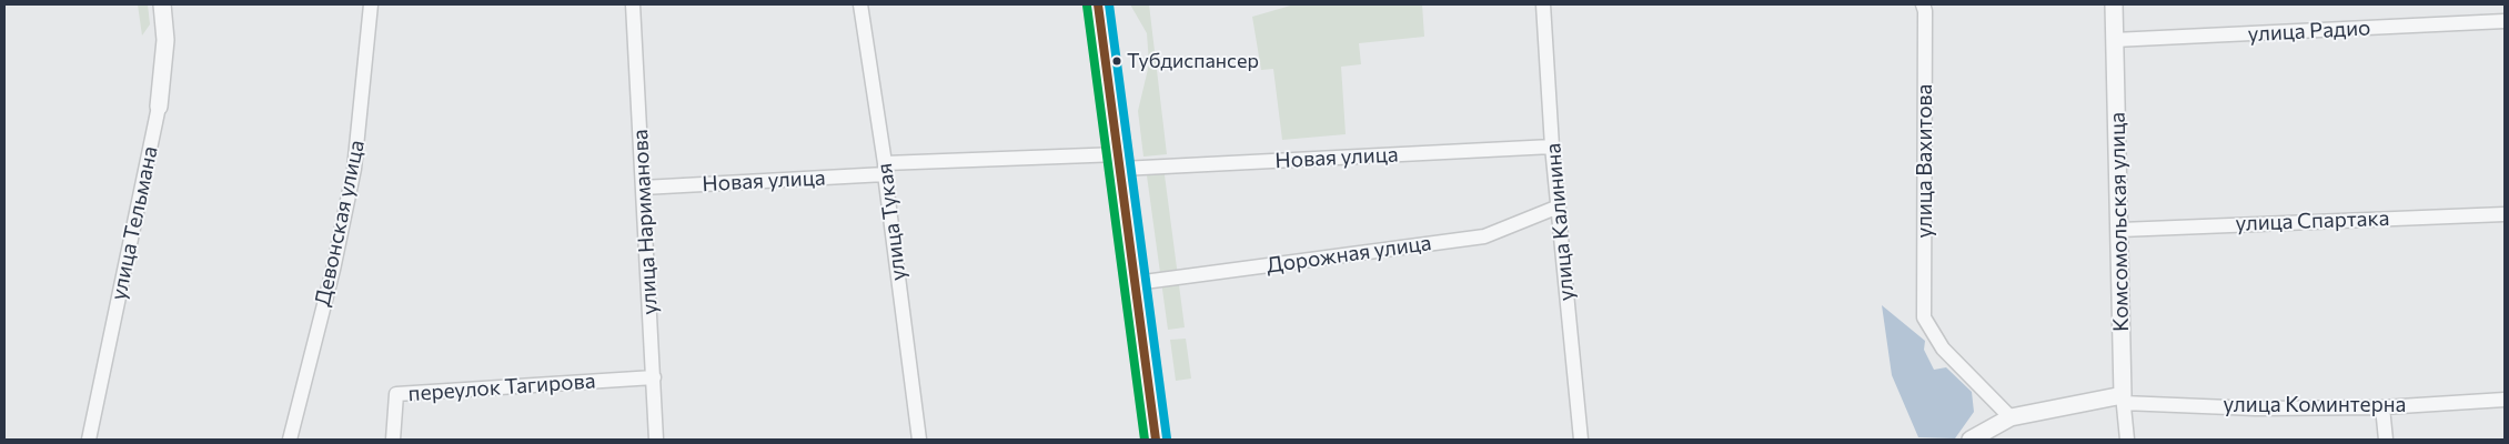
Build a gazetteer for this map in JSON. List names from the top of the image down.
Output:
{
  "streets": {
    "street": [
      "улица Радио",
      "Новая улица",
      "улица Вахитова",
      "улица Спартака",
      "улица Нариманова",
      "улица Тукая",
      "улица Калинина",
      "Комсомольская улица",
      "улица Тельмана",
      "Девонская улица",
      "Дорожная улица",
      "переулок Тагирова",
      "улица Коминтерна"
    ]
  },
  "crossings": [
    ["улица Радио", "Комсомольская улица"],
    ["Новая улица", "улица Нариманова"],
    ["Новая улица", "улица Тукая"],
    ["Новая улица", "улица Калинина"],
    ["улица Спартака", "Комсомольская улица"],
    ["улица Нариманова", "переулок Тагирова"],
    ["улица Калинина", "Дорожная улица"],
    ["Комсомольская улица", "улица Коминтерна"]
  ],
  "places": ["Тубдиспансер"]
}
